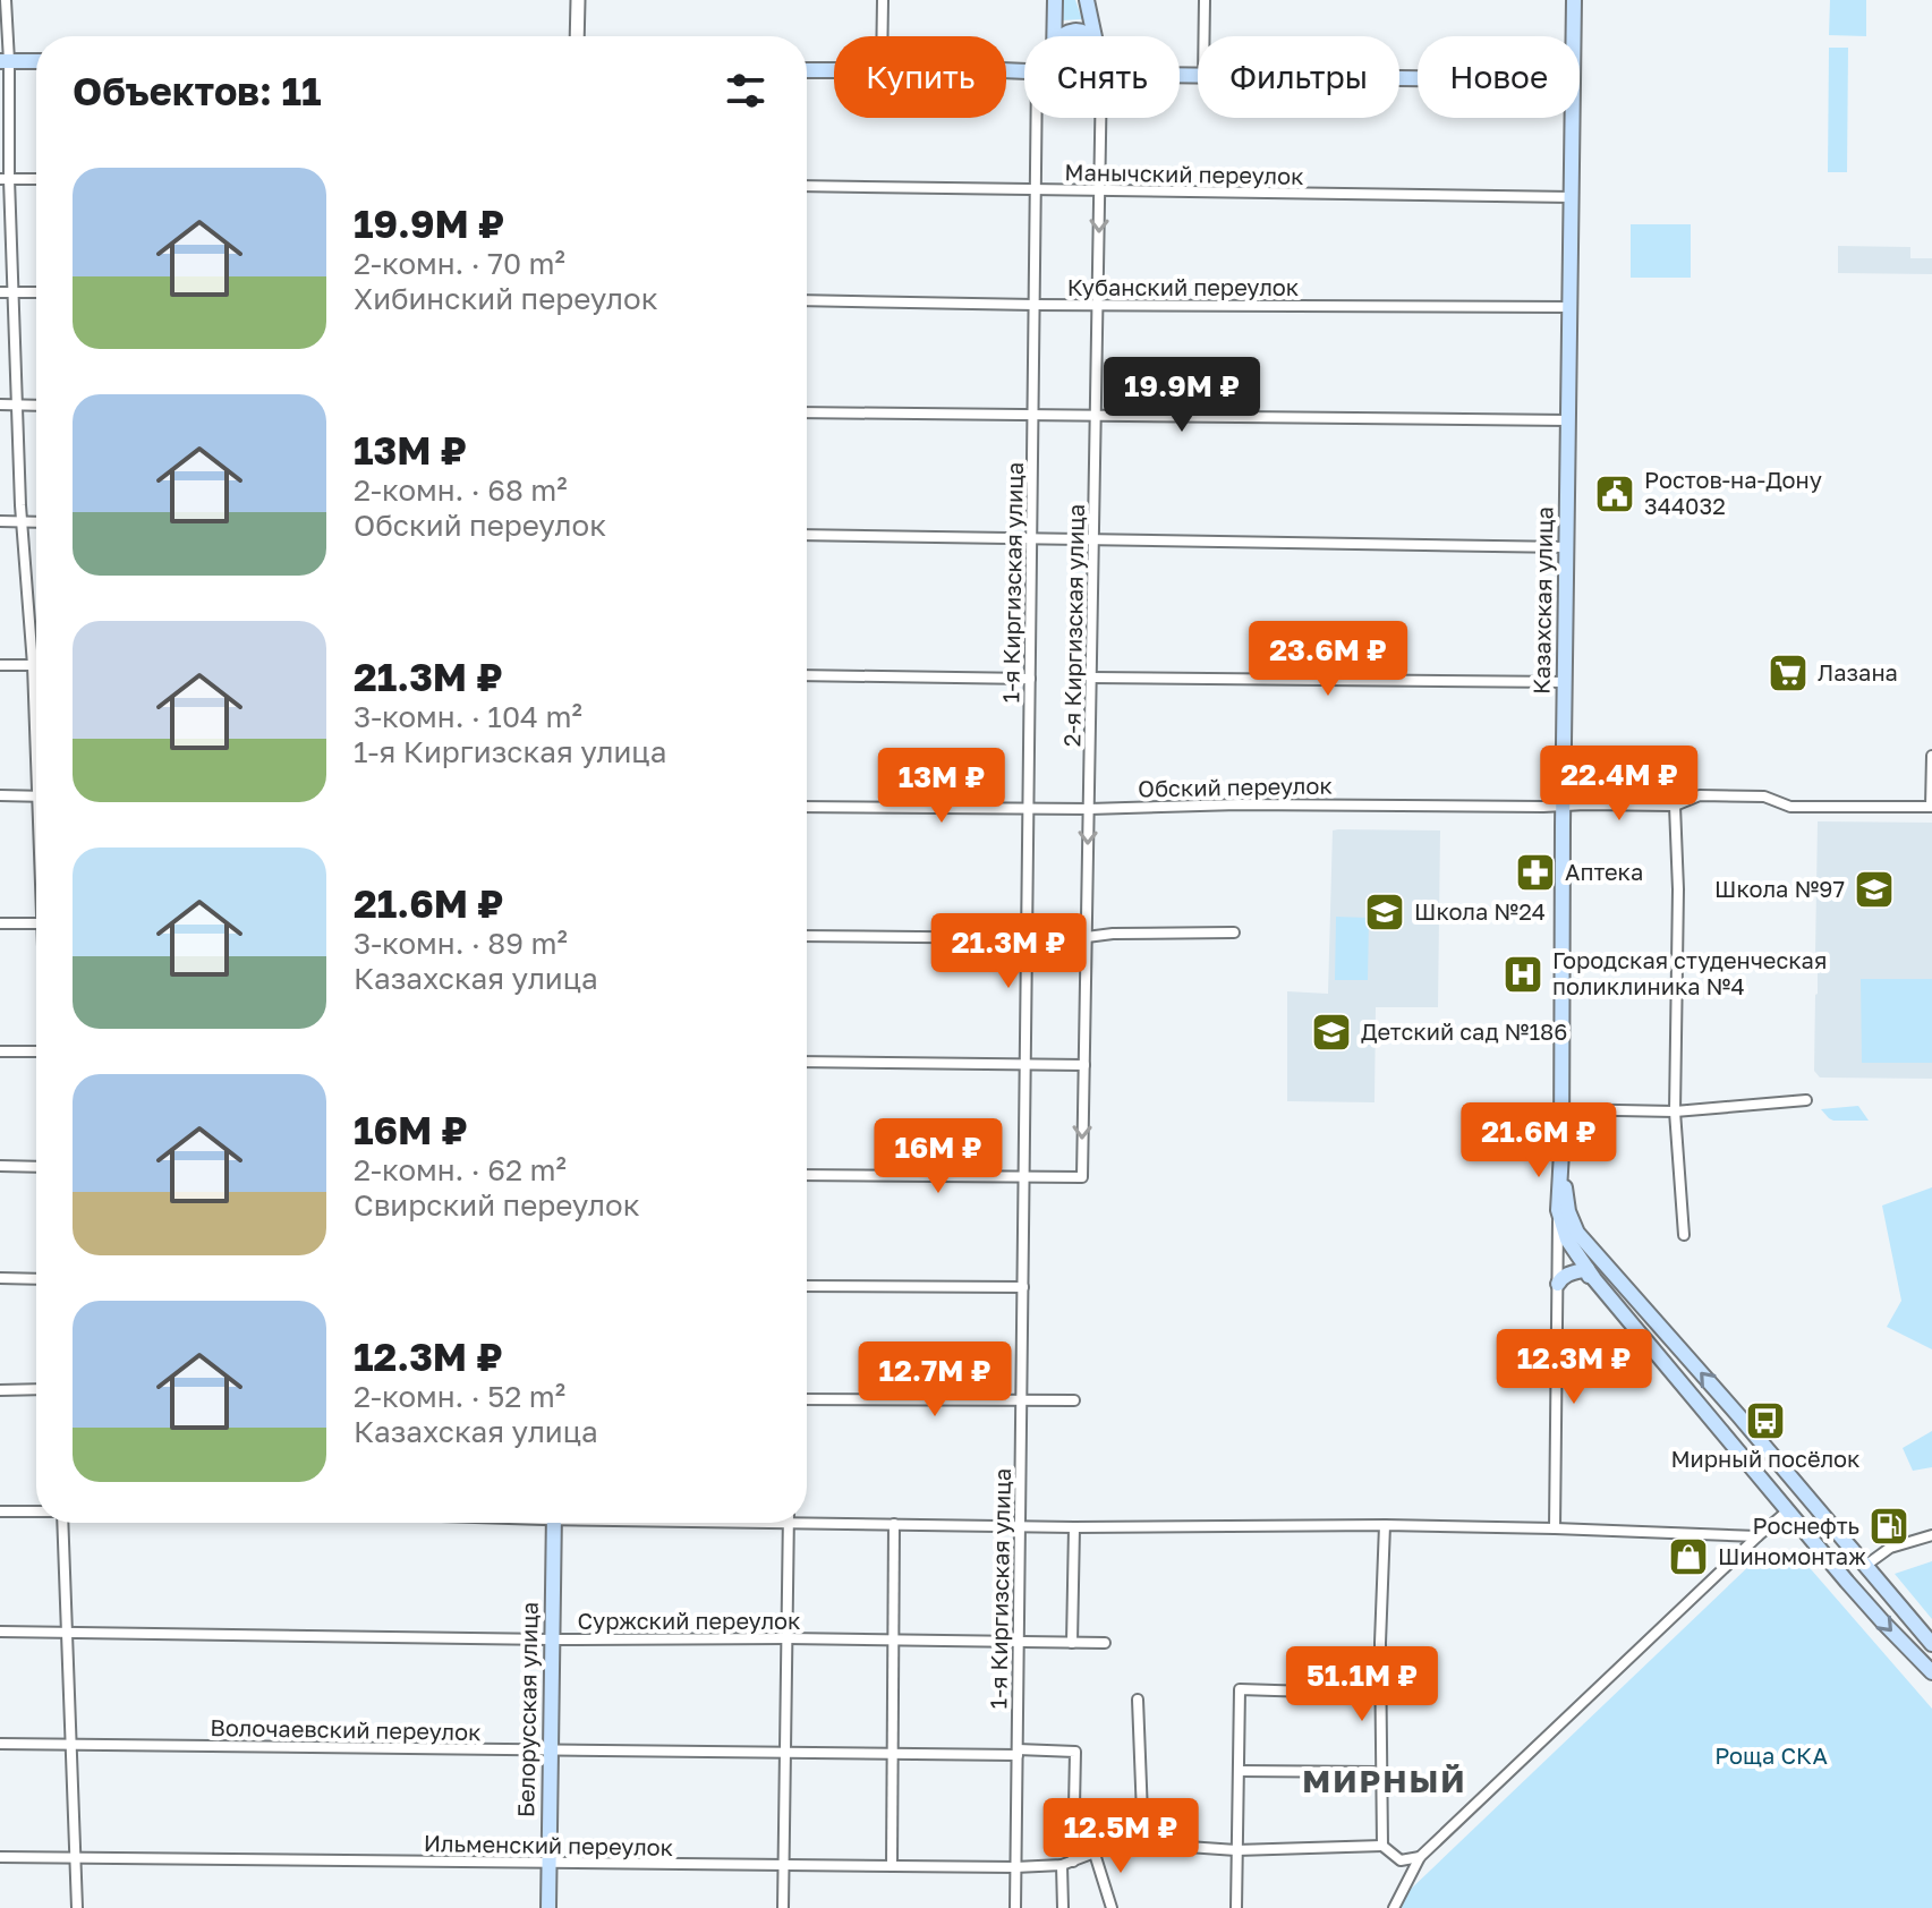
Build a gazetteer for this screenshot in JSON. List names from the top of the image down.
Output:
{
  "streets": {
    "main road": ["Казахская улица", "Белорусская улица"],
    "street": [
      "Манычский переулок",
      "Кубанский переулок",
      "1-я Киргизская улица",
      "2-я Киргизская улица",
      "Обский переулок",
      "Суржский переулок",
      "Волочаевский переулок",
      "Ильменский переулок"
    ]
  },
  "crossings": [
    ["Манычский переулок", "1-я Киргизская улица"],
    ["Манычский переулок", "Казахская улица"],
    ["Манычский переулок", "2-я Киргизская улица"],
    ["Кубанский переулок", "1-я Киргизская улица"],
    ["Кубанский переулок", "Казахская улица"],
    ["Кубанский переулок", "2-я Киргизская улица"],
    ["1-я Киргизская улица", "2-я Киргизская улица"],
    ["1-я Киргизская улица", "Обский переулок"],
    ["1-я Киргизская улица", "Суржский переулок"],
    ["1-я Киргизская улица", "Волочаевский переулок"],
    ["1-я Киргизская улица", "Ильменский переулок"],
    ["Казахская улица", "Обский переулок"],
    ["2-я Киргизская улица", "Обский переулок"],
    ["Суржский переулок", "Белорусская улица"],
    ["Белорусская улица", "Волочаевский переулок"],
    ["Белорусская улица", "Ильменский переулок"],
    ["Волочаевский переулок", "Ильменский переулок"]
  ],
  "districts": ["МИРНЫЙ"],
  "parks": ["Роща СКА"],
  "places": {
    "public building": ["Ростов-на-Дону 344032"],
    "supermarket": ["Лазана"],
    "pharmacy": ["Аптека"],
    "school or university": ["Школа №97", "Школа №24", "Детский сад №186"],
    "hospital": ["Городская студенческая поликлиника №4"],
    "bus stop": ["Мирный посёлок"],
    "fuel station": ["Роснефть"],
    "shop": ["Шиномонтаж"]
  },
  "page": {
    "chip": [
      "Купить",
      "Снять",
      "Фильтры",
      "Новое"
    ],
    "heading": "Объектов: 11",
    "list": [
      {
        "name": "19.9M ₽",
        "note": "2-комн. · 70 m² · Хибинский переулок"
      },
      {
        "name": "13M ₽",
        "note": "2-комн. · 68 m² · Обский переулок"
      },
      {
        "name": "21.3M ₽",
        "note": "3-комн. · 104 m² · 1-я Киргизская улица"
      },
      {
        "name": "21.6M ₽",
        "note": "3-комн. · 89 m² · Казахская улица"
      },
      {
        "name": "16M ₽",
        "note": "2-комн. · 62 m² · Свирский переулок"
      },
      {
        "name": "12.3M ₽",
        "note": "2-комн. · 52 m² · Казахская улица"
      }
    ],
    "price": [
      "19.9M ₽",
      "23.6M ₽",
      "22.4M ₽",
      "13M ₽",
      "21.3M ₽",
      "21.6M ₽",
      "16M ₽",
      "12.3M ₽",
      "12.7M ₽",
      "51.1M ₽",
      "12.5M ₽"
    ]
  }
}
